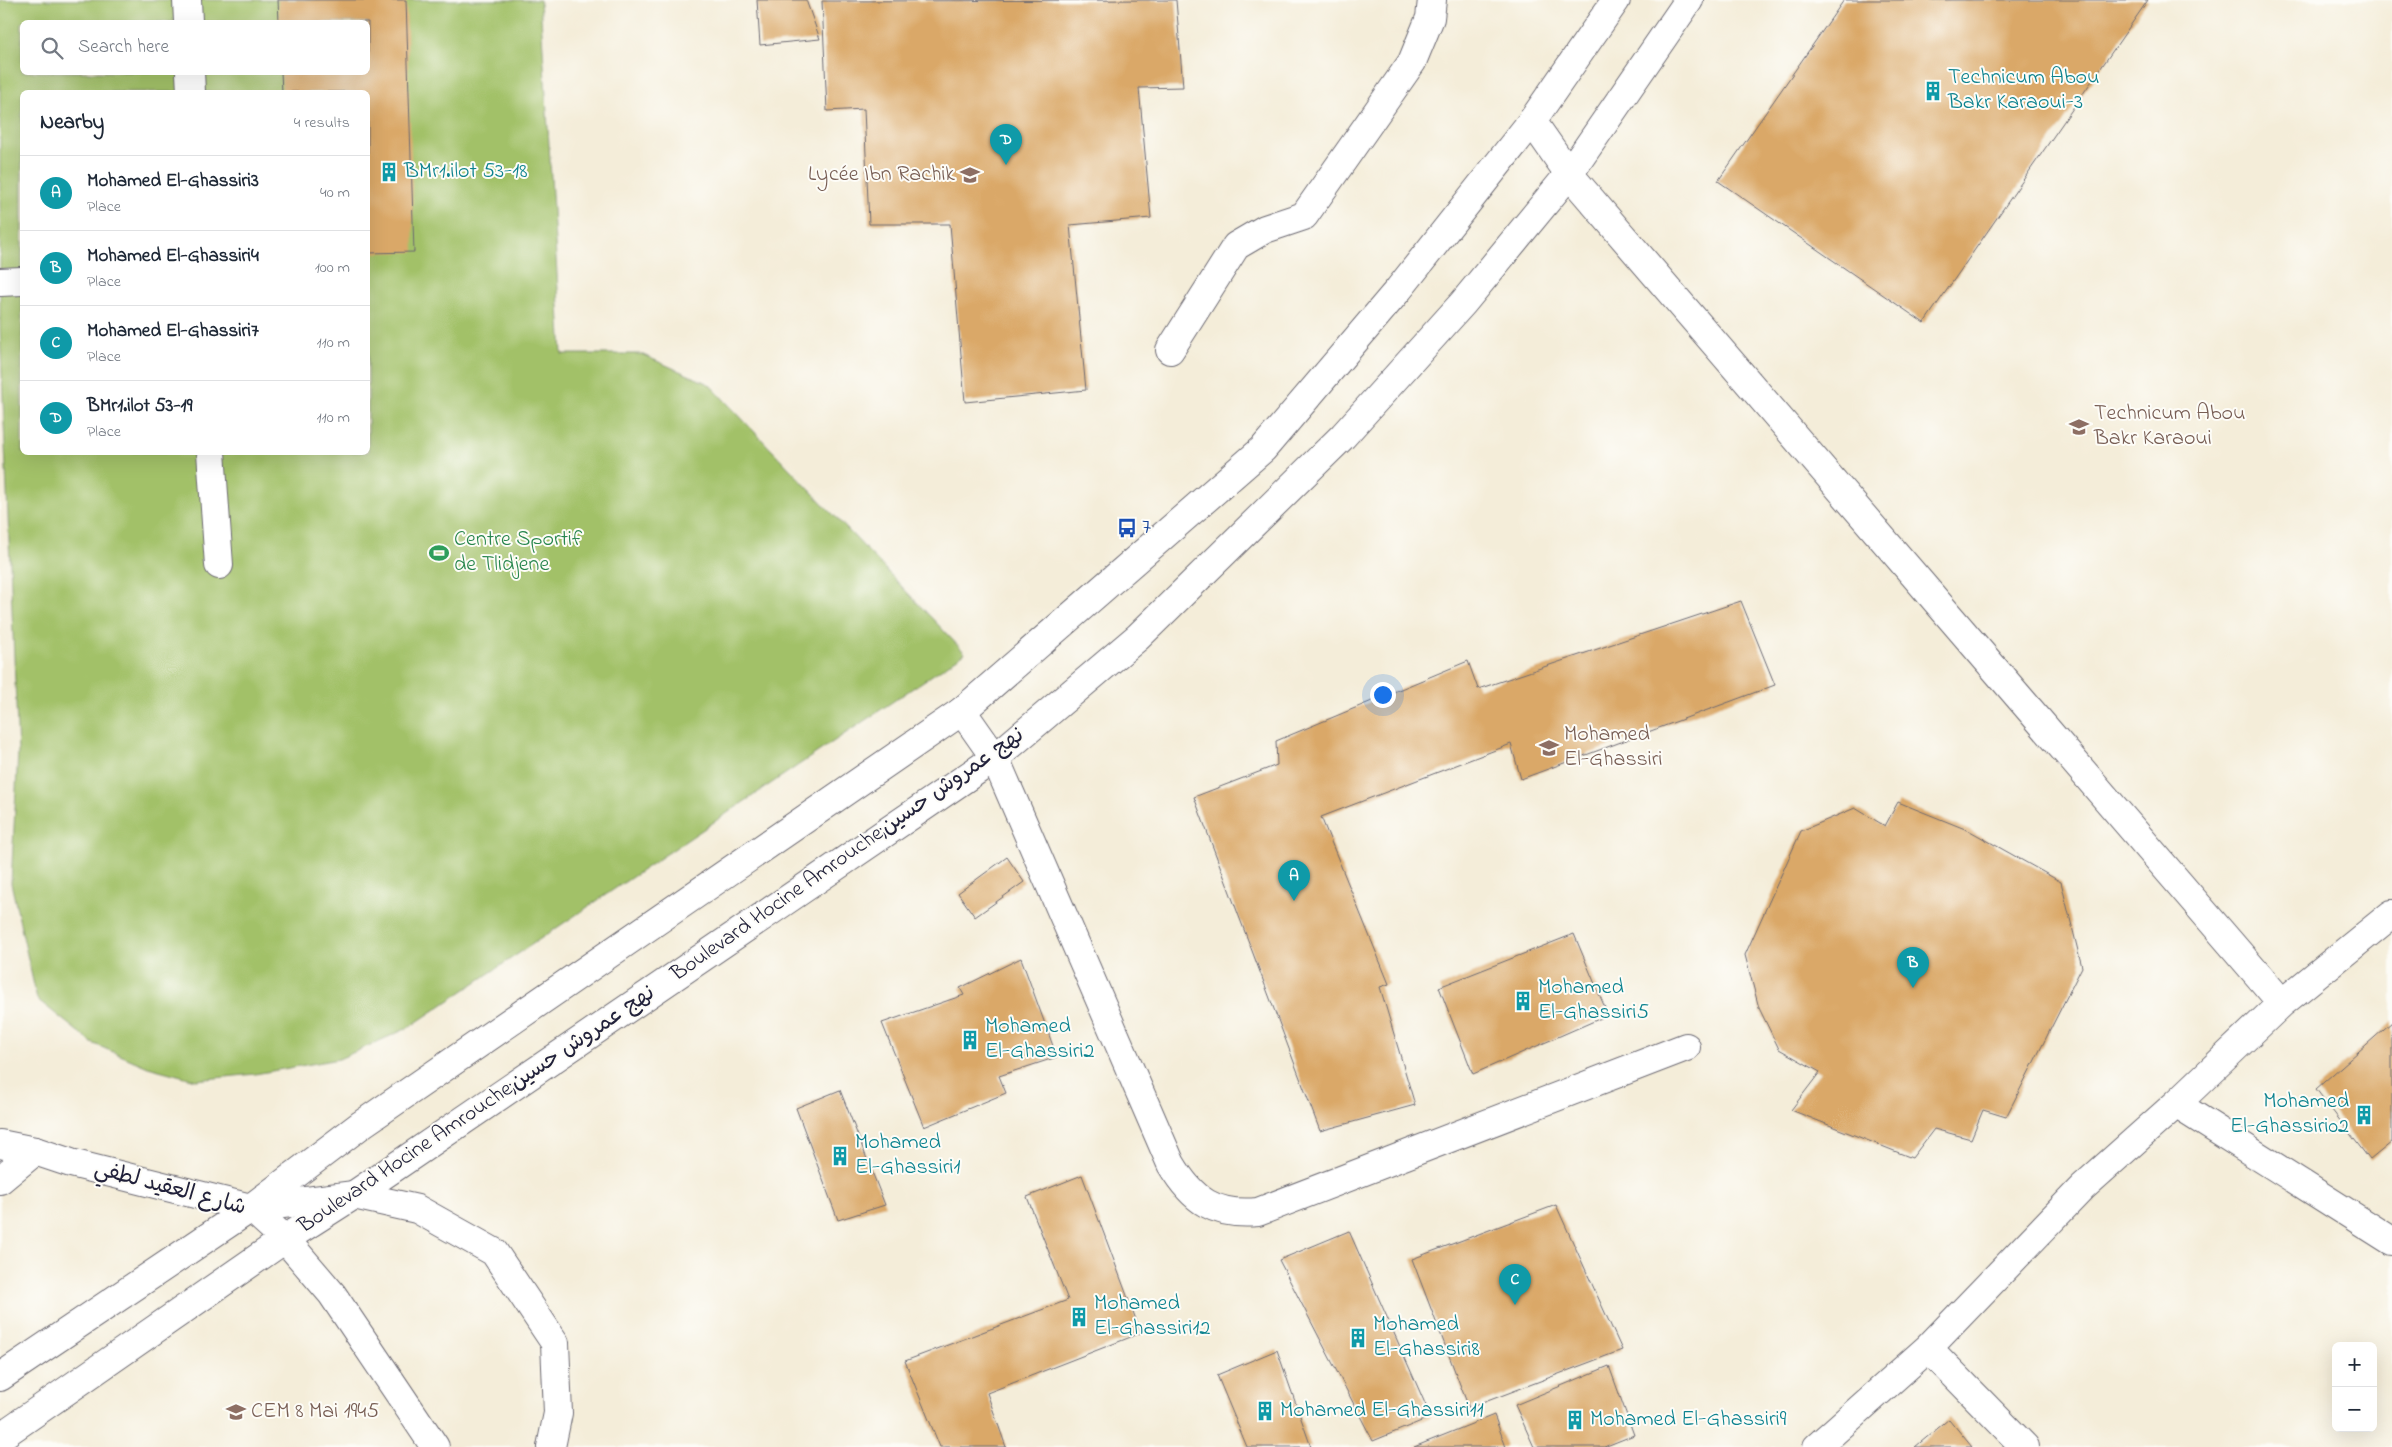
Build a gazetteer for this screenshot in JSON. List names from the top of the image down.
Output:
{
  "streets": {
    "main road": ["Boulevard Hocine Amrouche;نهج عمروش حسين", "شارع العقيد لطفي"]
  },
  "crossings": [
    ["Boulevard Hocine Amrouche;نهج عمروش حسين", "شارع العقيد لطفي"]
  ],
  "places": {
    "building": [
      "Technicum Abou Bakr Karaoui-3",
      "BMr1.ilot 53-18",
      "Mohamed El-Ghassiri5",
      "Mohamed El-Ghassiri2",
      "Mohamed El-Ghassiri02",
      "Mohamed El-Ghassiri1",
      "Mohamed El-Ghassiri12",
      "Mohamed El-Ghassiri8",
      "Mohamed El-Ghassiri11",
      "Mohamed El-Ghassiri9"
    ],
    "school or university": [
      "Lycée Ibn Rachik",
      "Technicum Abou Bakr Karaoui",
      "Mohamed El-Ghassiri",
      "CEM 8 Mai 1945"
    ],
    "bus stop": ["7"],
    "sports": ["Centre Sportif de Tlidjene"]
  },
  "page": {
    "search": "Search here",
    "heading": ["Nearby", "4 results"],
    "pins": [
      "D",
      "A",
      "B",
      "C"
    ],
    "list": [
      {
        "mark": "A",
        "name": "Mohamed El-Ghassiri3",
        "note": "Place",
        "value": "40 m"
      },
      {
        "mark": "B",
        "name": "Mohamed El-Ghassiri4",
        "note": "Place",
        "value": "100 m"
      },
      {
        "mark": "C",
        "name": "Mohamed El-Ghassiri7",
        "note": "Place",
        "value": "110 m"
      },
      {
        "mark": "D",
        "name": "BMr1.ilot 53-19",
        "note": "Place",
        "value": "110 m"
      }
    ],
    "map_buttons": ["+", "−"]
  }
}
